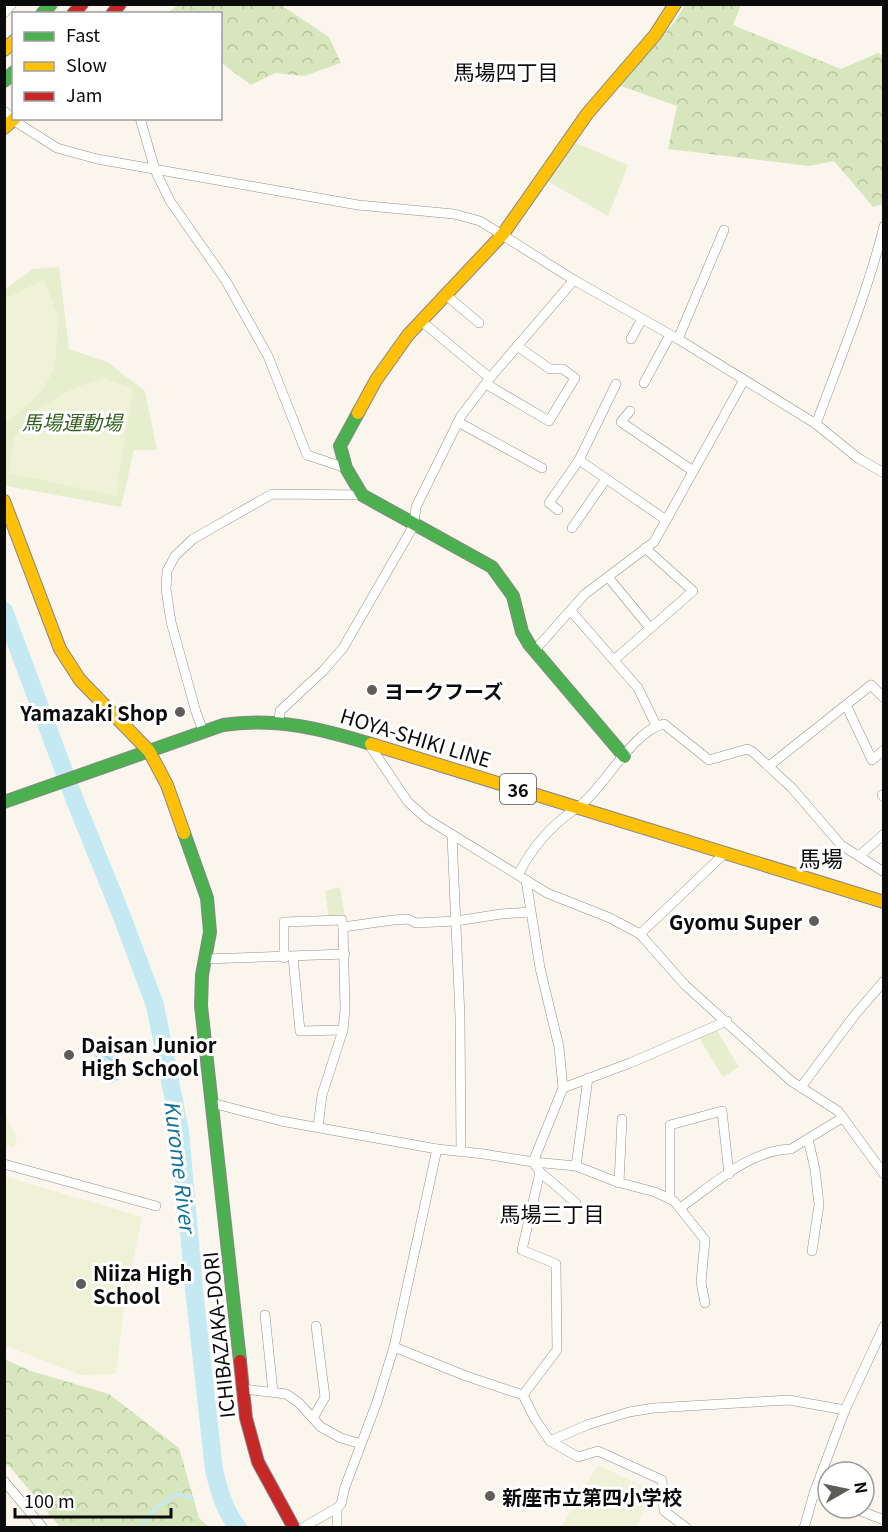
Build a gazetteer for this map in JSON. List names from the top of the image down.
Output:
{
  "streets": {
    "main road": ["HOYA-SHIKI LINE", "36", "ICHIBAZAKA-DORI"]
  },
  "crossings": [
    ["HOYA-SHIKI LINE", "ICHIBAZAKA-DORI"]
  ],
  "districts": ["馬場四丁目", "馬場", "馬場三丁目"],
  "water": ["Kurome River"],
  "parks": ["馬場運動場"],
  "places": [
    "ヨークフーズ",
    "Yamazaki Shop",
    "Gyomu Super",
    "Daisan Junior High School",
    "Niiza High School",
    "新座市立第四小学校"
  ],
  "legend": ["Fast", "Slow", "Jam"],
  "scale_bar": "100 m",
  "north": "right"
}
